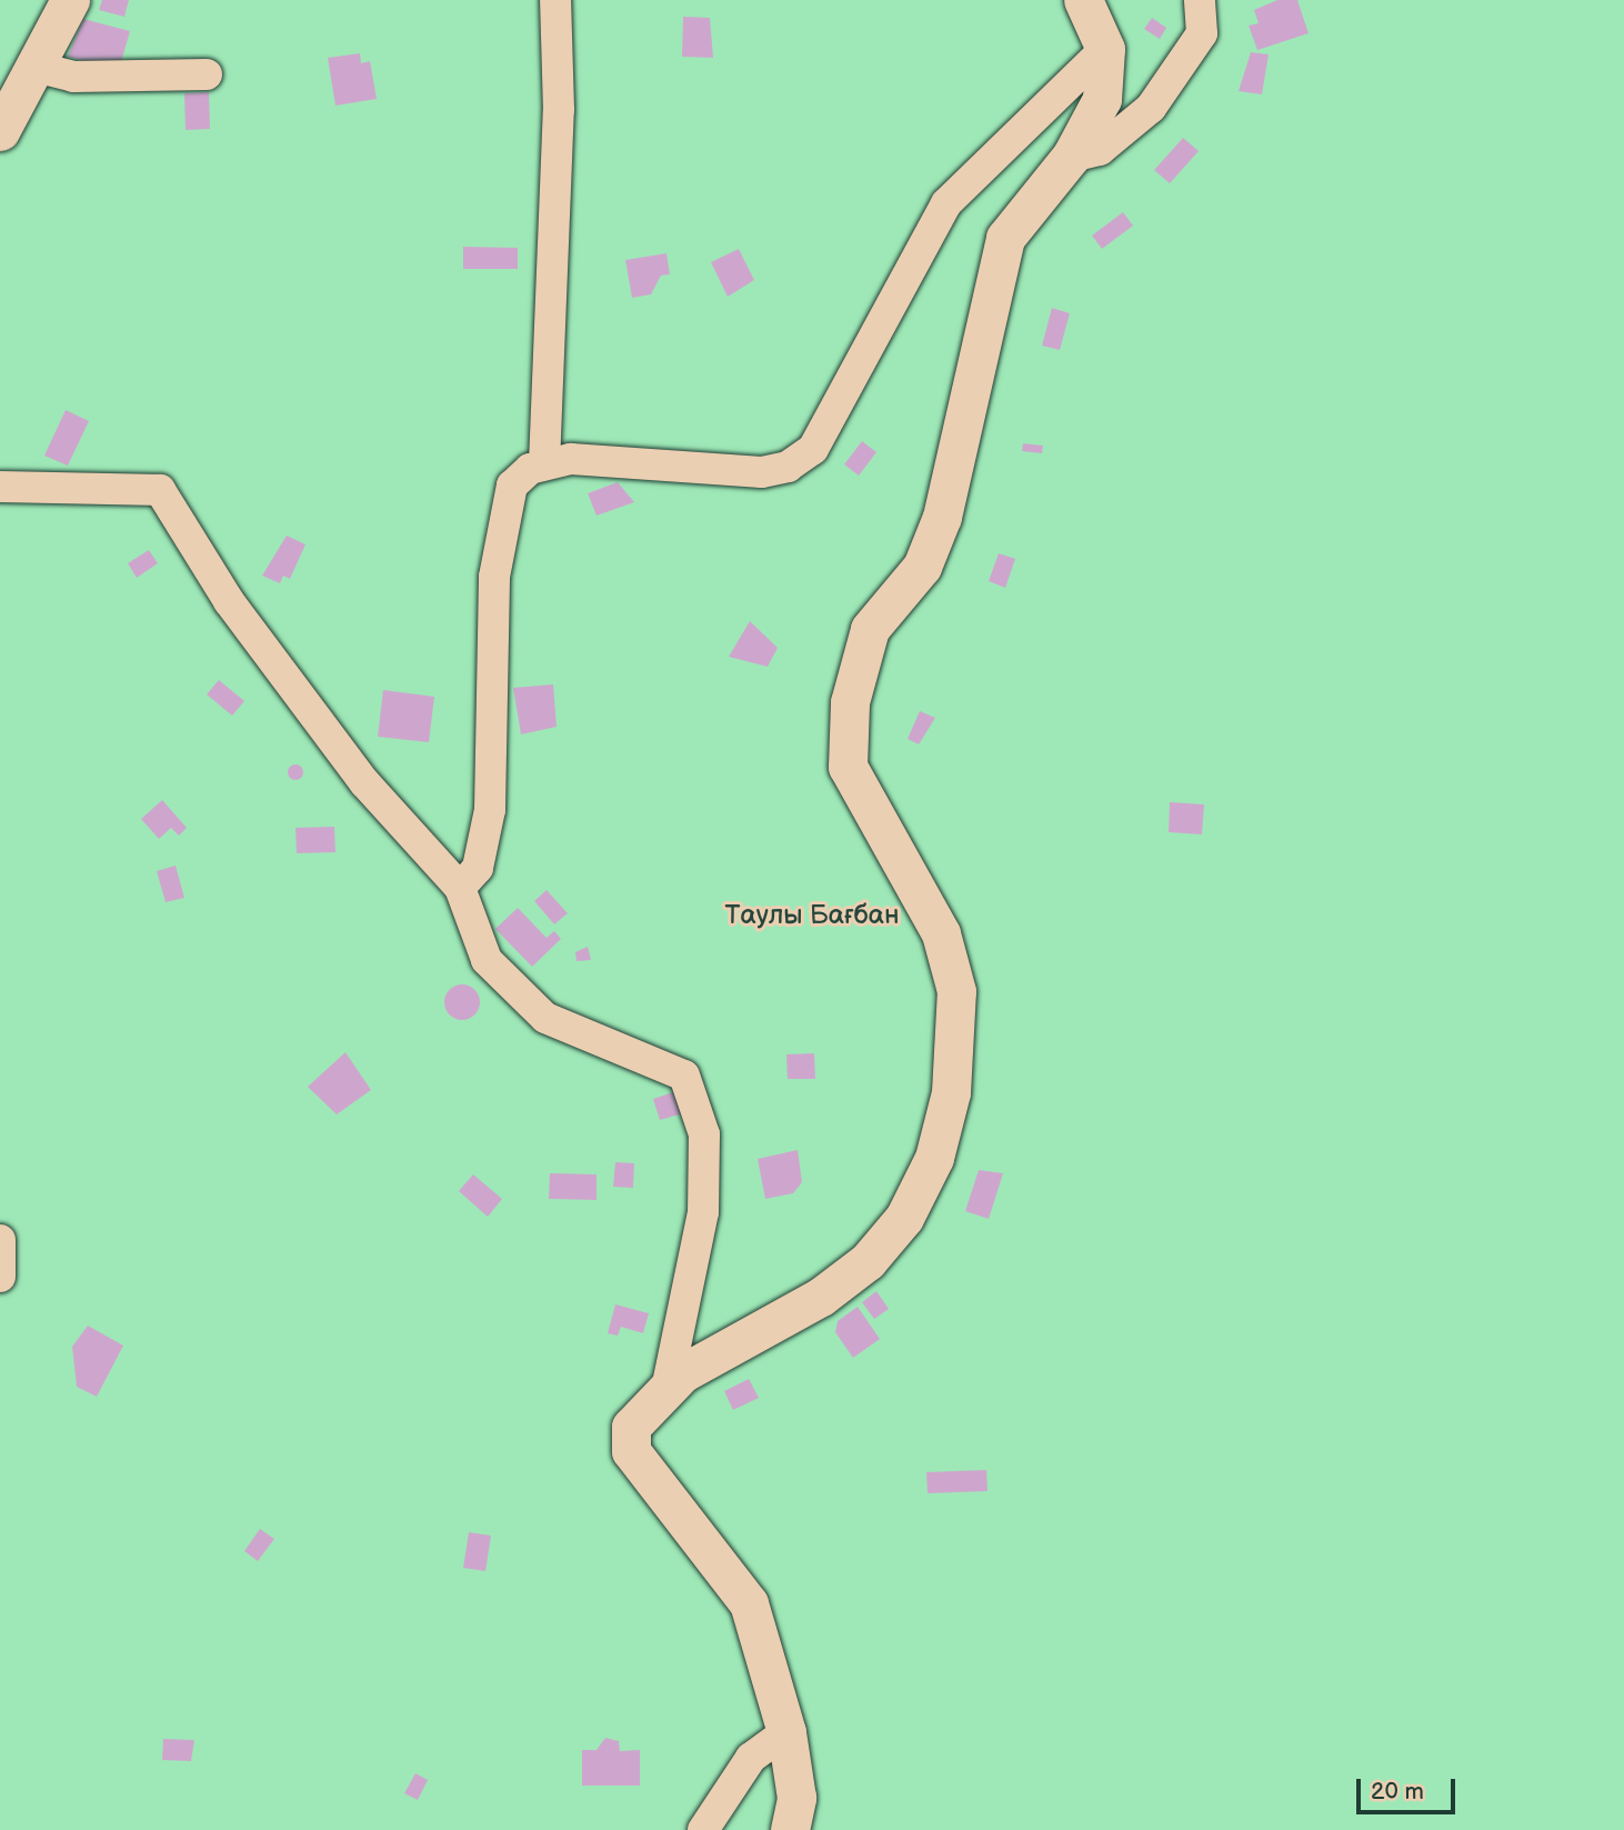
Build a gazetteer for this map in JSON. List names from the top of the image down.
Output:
{
  "parks": ["Таулы Бағбан"],
  "scale_bar": "20 m"
}
